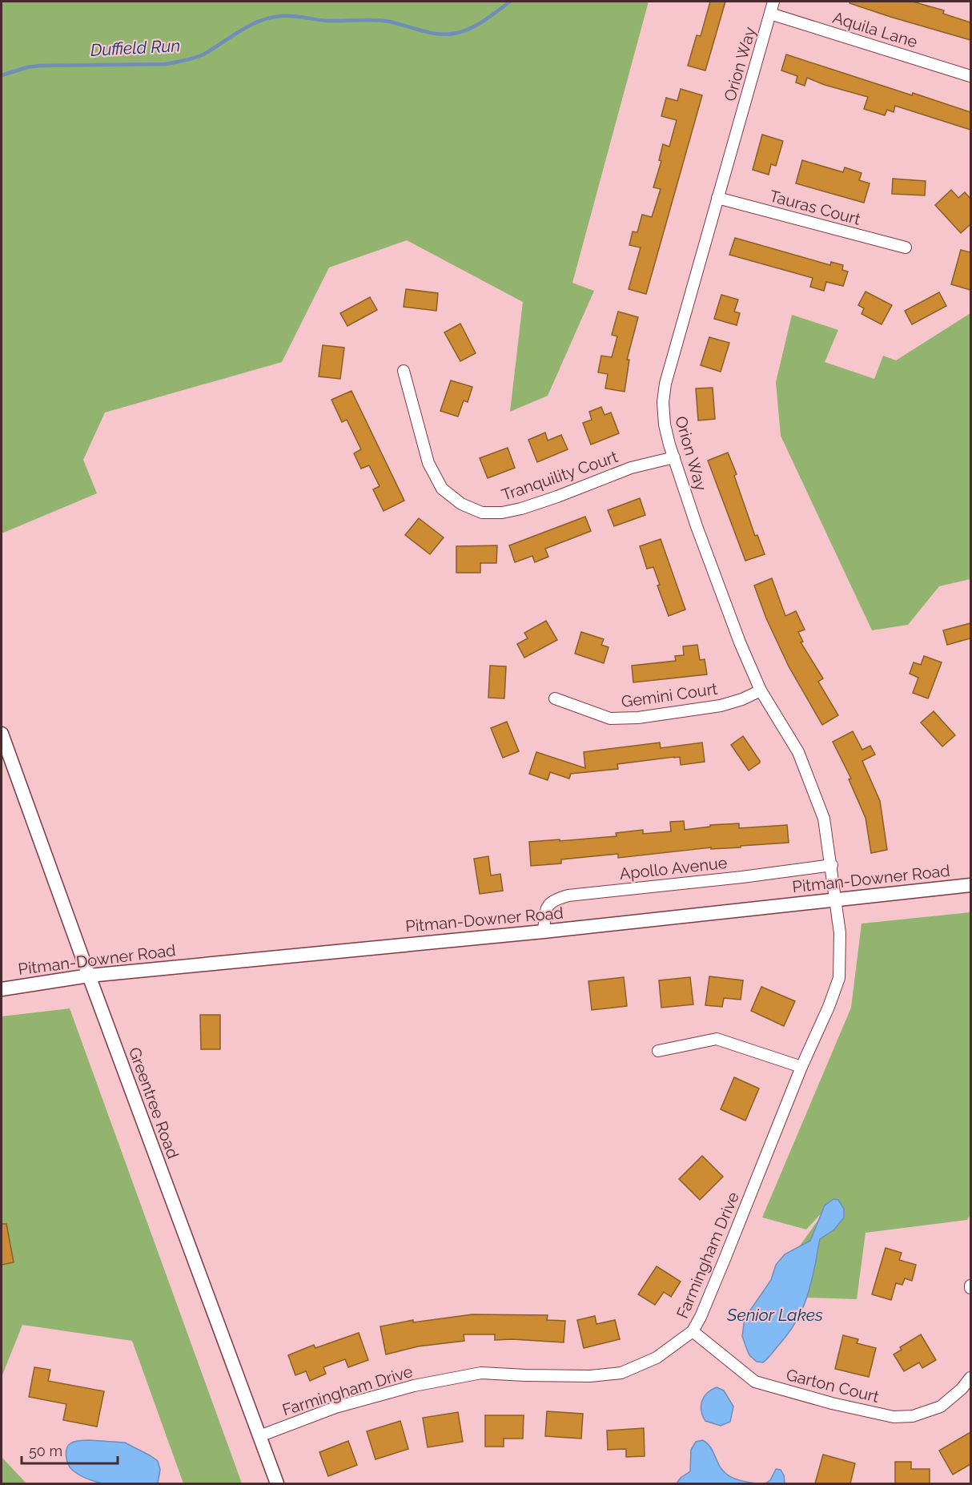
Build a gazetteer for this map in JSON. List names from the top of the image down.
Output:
{
  "streets": {
    "street": [
      "Aquila Lane",
      "Orion Way",
      "Tauras Court",
      "Tranquility Court",
      "Gemini Court",
      "Apollo Avenue",
      "Pitman-Downer Road",
      "Greentree Road",
      "Farmingham Drive",
      "Garton Court"
    ]
  },
  "crossings": [
    ["Aquila Lane", "Orion Way"],
    ["Orion Way", "Tauras Court"],
    ["Orion Way", "Tranquility Court"],
    ["Orion Way", "Gemini Court"],
    ["Orion Way", "Apollo Avenue"],
    ["Orion Way", "Pitman-Downer Road"],
    ["Orion Way", "Farmingham Drive"],
    ["Apollo Avenue", "Pitman-Downer Road"],
    ["Pitman-Downer Road", "Greentree Road"],
    ["Pitman-Downer Road", "Farmingham Drive"],
    ["Greentree Road", "Farmingham Drive"],
    ["Farmingham Drive", "Garton Court"]
  ],
  "water": ["Duffield Run", "Senior Lakes"],
  "scale_bar": "50 m"
}
